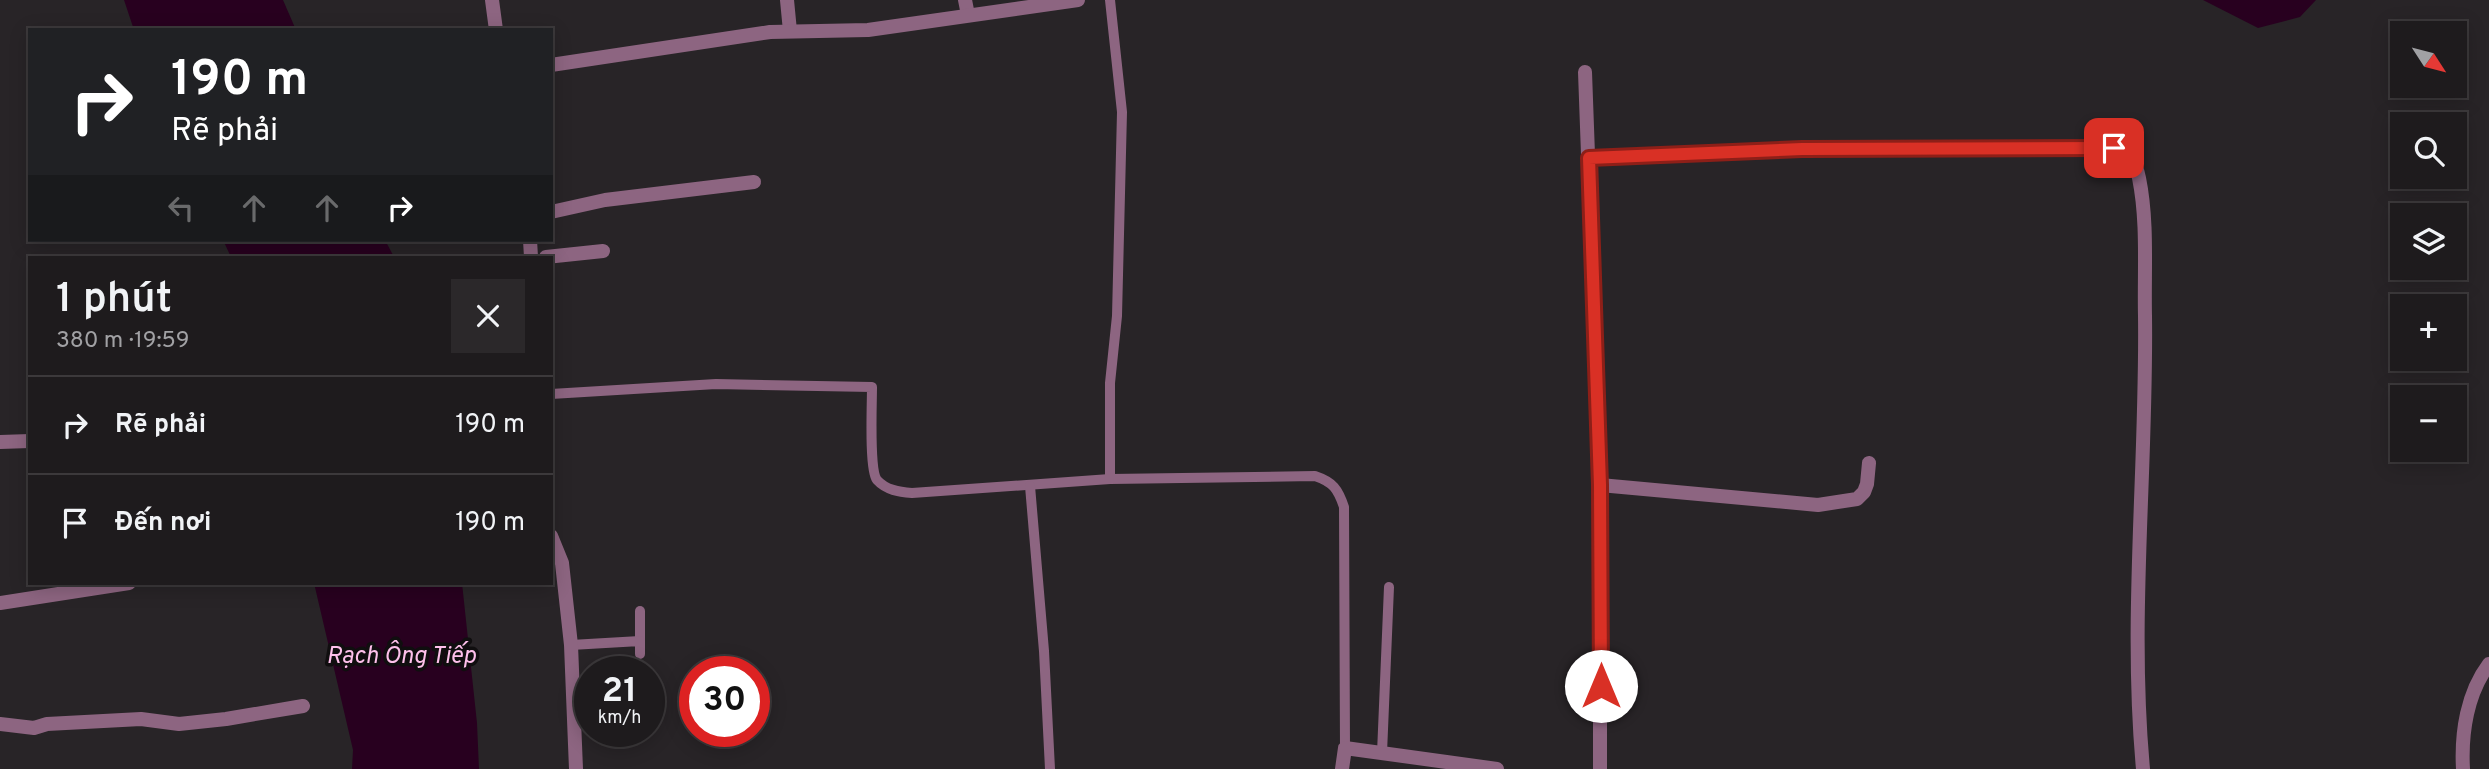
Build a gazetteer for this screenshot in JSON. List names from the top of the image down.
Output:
{
  "water": ["Rạch Ông Tiếp"],
  "north": "bottom right",
  "page": {
    "map_buttons": ["+", "−"],
    "turn": ["190 m", "Rẽ phải"],
    "heading": ["1 phút", "380 m · 19:59"],
    "list": [
      {
        "name": "Rẽ phải",
        "value": "190 m"
      },
      {
        "name": "Đến nơi",
        "value": "190 m"
      }
    ],
    "speed": "21 km/h",
    "limit": "30"
  }
}
